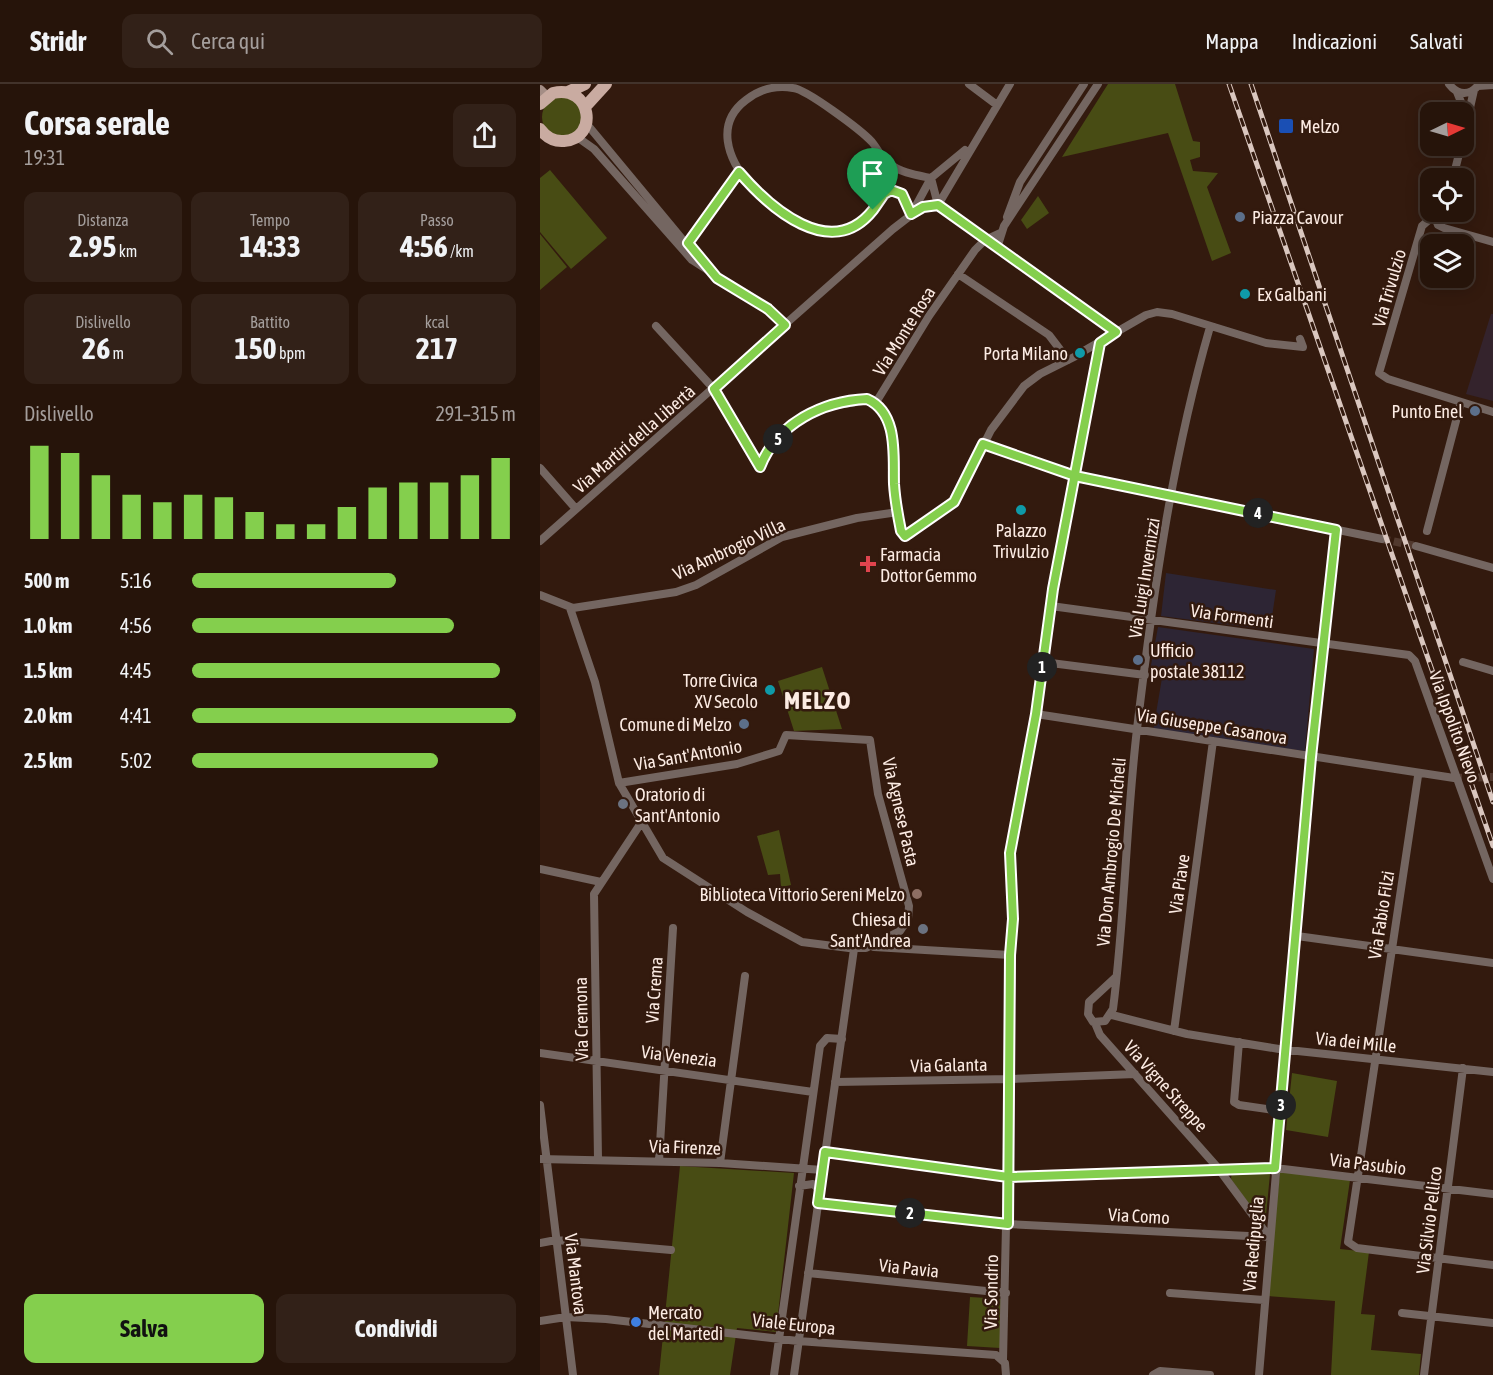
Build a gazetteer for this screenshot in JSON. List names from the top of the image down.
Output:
{
  "streets": {
    "street": [
      "Via Trivulzio",
      "Via Monte Rosa",
      "Via Martiri della Libertà",
      "Via Ambrogio Villa",
      "Via Luigi Invernizzi",
      "Via Formenti",
      "Via Giuseppe Casanova",
      "Via Ippolito Nievo",
      "Via Sant'Antonio",
      "Via Agnese Pasta",
      "Via Don Ambrogio De Micheli",
      "Via Piave",
      "Via Fabio Filzi",
      "Via Crema",
      "Via Cremona",
      "Via dei Mille",
      "Via Venezia",
      "Via Galanta",
      "Via Vigne Streppe",
      "Via Firenze",
      "Via Pasubio",
      "Via Como",
      "Via Silvio Pellico",
      "Via Redipuglia",
      "Via Pavia",
      "Via Mantova",
      "Via Sondrio",
      "Viale Europa"
    ]
  },
  "crossings": [
    ["Via Ambrogio Villa", "Via Sant'Antonio"],
    ["Via Luigi Invernizzi", "Via Formenti"],
    ["Via Luigi Invernizzi", "Via Giuseppe Casanova"],
    ["Via Luigi Invernizzi", "Via Don Ambrogio De Micheli"],
    ["Via Formenti", "Via Ippolito Nievo"],
    ["Via Formenti", "Via Redipuglia"],
    ["Via Formenti", "Via Sondrio"],
    ["Via Giuseppe Casanova", "Via Don Ambrogio De Micheli"],
    ["Via Giuseppe Casanova", "Via Piave"],
    ["Via Giuseppe Casanova", "Via Redipuglia"],
    ["Via Giuseppe Casanova", "Via Sondrio"],
    ["Via Sant'Antonio", "Via Agnese Pasta"],
    ["Via Don Ambrogio De Micheli", "Via dei Mille"],
    ["Via Piave", "Via dei Mille"],
    ["Via Fabio Filzi", "Via dei Mille"],
    ["Via Fabio Filzi", "Via Pasubio"],
    ["Via Fabio Filzi", "Via Silvio Pellico"],
    ["Via Crema", "Via Venezia"],
    ["Via Crema", "Via Firenze"],
    ["Via Cremona", "Via Venezia"],
    ["Via Cremona", "Via Firenze"],
    ["Via dei Mille", "Via Silvio Pellico"],
    ["Via dei Mille", "Via Redipuglia"],
    ["Via Galanta", "Via Vigne Streppe"],
    ["Via Galanta", "Via Sondrio"],
    ["Via Vigne Streppe", "Via Pasubio"],
    ["Via Vigne Streppe", "Via Como"],
    ["Via Vigne Streppe", "Via Redipuglia"],
    ["Via Firenze", "Via Mantova"],
    ["Via Pasubio", "Via Silvio Pellico"],
    ["Via Pasubio", "Via Redipuglia"],
    ["Via Pasubio", "Via Sondrio"],
    ["Via Como", "Via Redipuglia"],
    ["Via Como", "Via Sondrio"],
    ["Via Pavia", "Via Sondrio"],
    ["Via Mantova", "Viale Europa"],
    ["Via Sondrio", "Viale Europa"]
  ],
  "districts": ["MELZO"],
  "places": {
    "transit": ["Melzo"],
    "other": [
      "Piazza Cavour",
      "Ex Galbani",
      "Porta Milano",
      "Punto Enel",
      "Palazzo Trivulzio",
      "Ufficio postale 38112",
      "Torre Civica XV Secolo",
      "Comune di Melzo",
      "Oratorio di Sant'Antonio",
      "Biblioteca Vittorio Sereni Melzo",
      "Chiesa di Sant'Andrea",
      "Mercato del Martedì"
    ],
    "health": ["Farmacia Dottor Gemmo"]
  },
  "north": "right",
  "page": {
    "header": "Stridr",
    "search": "Cerca qui",
    "nav": ["Mappa", "Indicazioni", "Salvati"],
    "heading": ["Corsa serale", "19:31"],
    "stats": [
      ["Distanza", "2.95 km"],
      ["Tempo", "14:33"],
      ["Passo", "4:56 /km"],
      ["Dislivello", "26 m"],
      ["Battito", "150 bpm"],
      ["kcal", "217"]
    ],
    "chart": ["Dislivello", "291–315 m"],
    "pins": [
      "5",
      "4",
      "1",
      "3",
      "2"
    ],
    "list": [
      {
        "name": "500 m",
        "note": "5:16"
      },
      {
        "name": "1.0 km",
        "note": "4:56"
      },
      {
        "name": "1.5 km",
        "note": "4:45"
      },
      {
        "name": "2.0 km",
        "note": "4:41"
      },
      {
        "name": "2.5 km",
        "note": "5:02"
      }
    ],
    "buttons": ["Salva", "Condividi"]
  }
}
